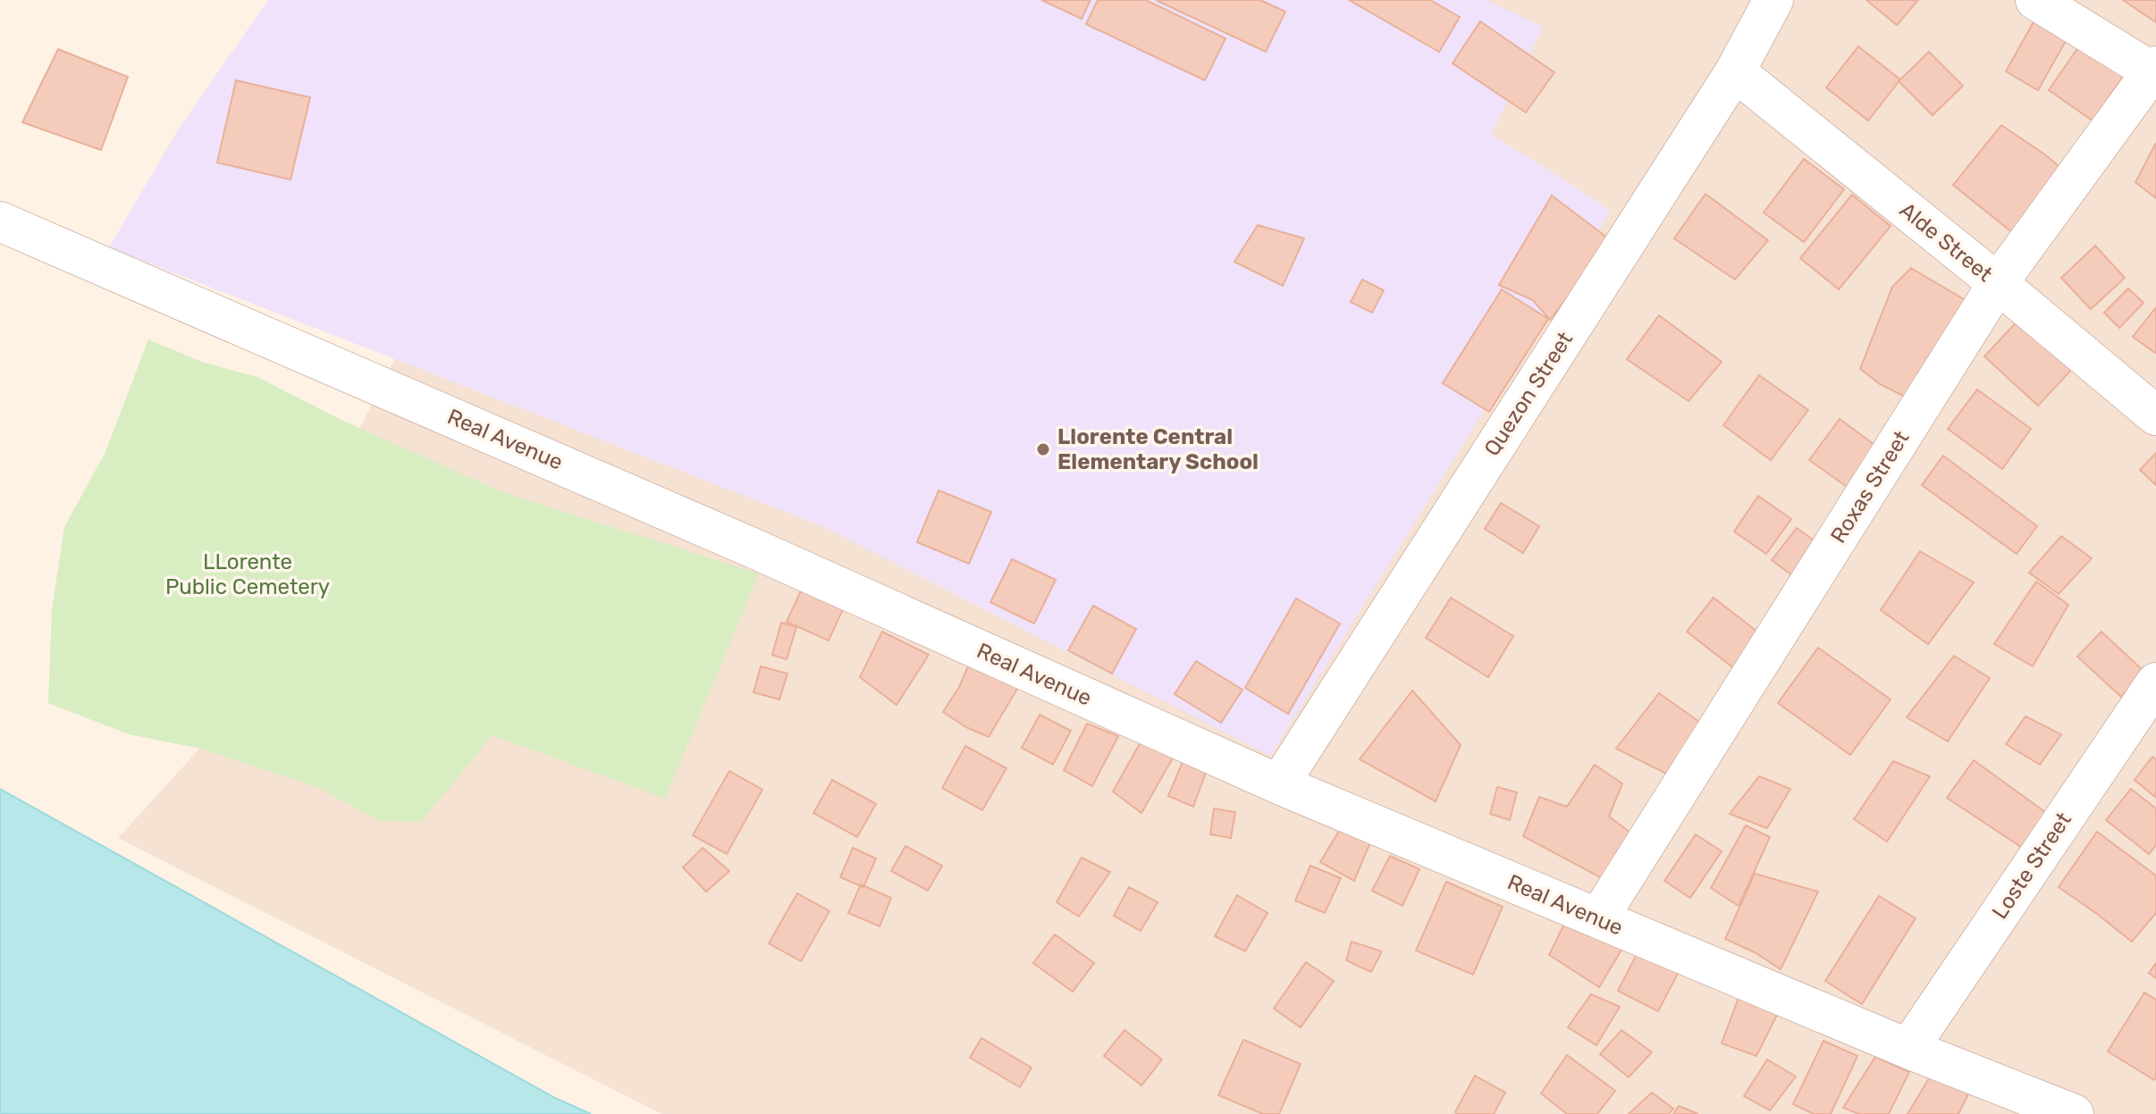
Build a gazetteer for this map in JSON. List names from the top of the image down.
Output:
{
  "streets": {
    "street": [
      "Alde Street",
      "Quezon Street",
      "Real Avenue",
      "Roxas Street",
      "Loste Street"
    ]
  },
  "crossings": [
    ["Alde Street", "Quezon Street"],
    ["Alde Street", "Roxas Street"],
    ["Quezon Street", "Real Avenue"],
    ["Real Avenue", "Roxas Street"],
    ["Real Avenue", "Loste Street"]
  ],
  "parks": ["LLorente Public Cemetery"],
  "places": ["Llorente Central Elementary School"]
}
